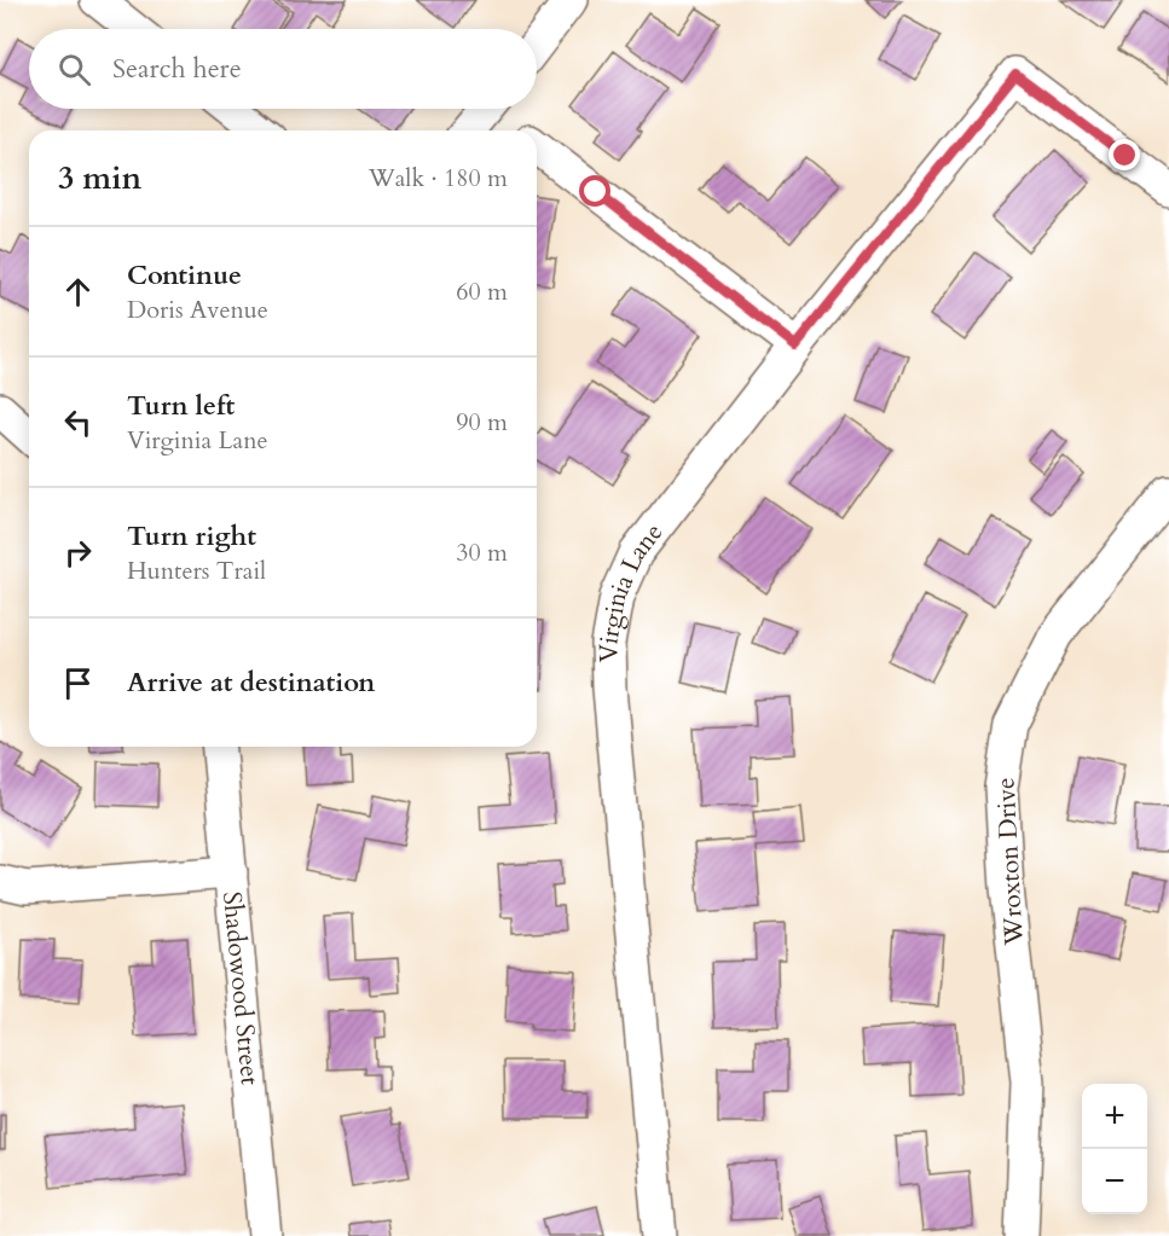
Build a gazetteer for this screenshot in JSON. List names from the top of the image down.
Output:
{
  "streets": {
    "street": ["Virginia Lane", "Wroxton Drive", "Shadowood Street"]
  },
  "page": {
    "search": "Search here",
    "heading": ["3 min", "Walk · 180 m"],
    "list": [
      ["Continue", "Doris Avenue", "60 m"],
      ["Turn left", "Virginia Lane", "90 m"],
      ["Turn right", "Hunters Trail", "30 m"],
      "Arrive at destination"
    ],
    "map_buttons": ["+", "−"]
  }
}
